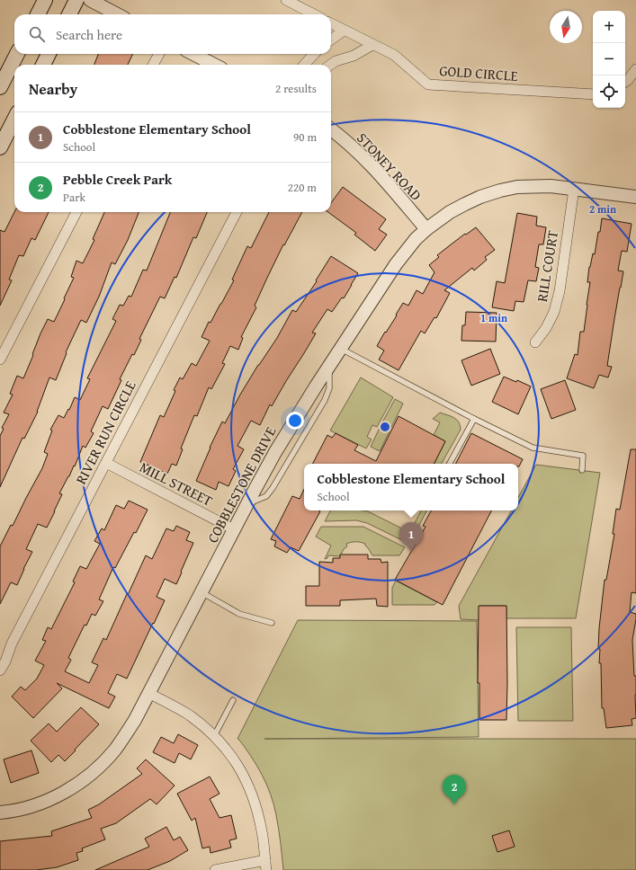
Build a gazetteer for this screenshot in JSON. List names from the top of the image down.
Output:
{
  "streets": {
    "street": [
      "GOLD CIRCLE",
      "STONEY ROAD",
      "RILL COURT",
      "RIVER RUN CIRCLE",
      "MILL STREET",
      "COBBLESTONE DRIVE"
    ]
  },
  "crossings": [
    ["STONEY ROAD", "COBBLESTONE DRIVE"],
    ["RILL COURT", "COBBLESTONE DRIVE"],
    ["RIVER RUN CIRCLE", "MILL STREET"],
    ["MILL STREET", "COBBLESTONE DRIVE"]
  ],
  "north": "bottom",
  "page": {
    "map_buttons": ["+", "−"],
    "search": "Search here",
    "heading": ["Nearby", "2 results"],
    "list": [
      {
        "mark": "1",
        "name": "Cobblestone Elementary School",
        "note": "School",
        "value": "90 m"
      },
      {
        "mark": "2",
        "name": "Pebble Creek Park",
        "note": "Park",
        "value": "220 m"
      }
    ],
    "popup": ["Cobblestone Elementary School", "School"],
    "pins": ["1", "2"]
  },
  "rings": ["2 min", "1 min"]
}
